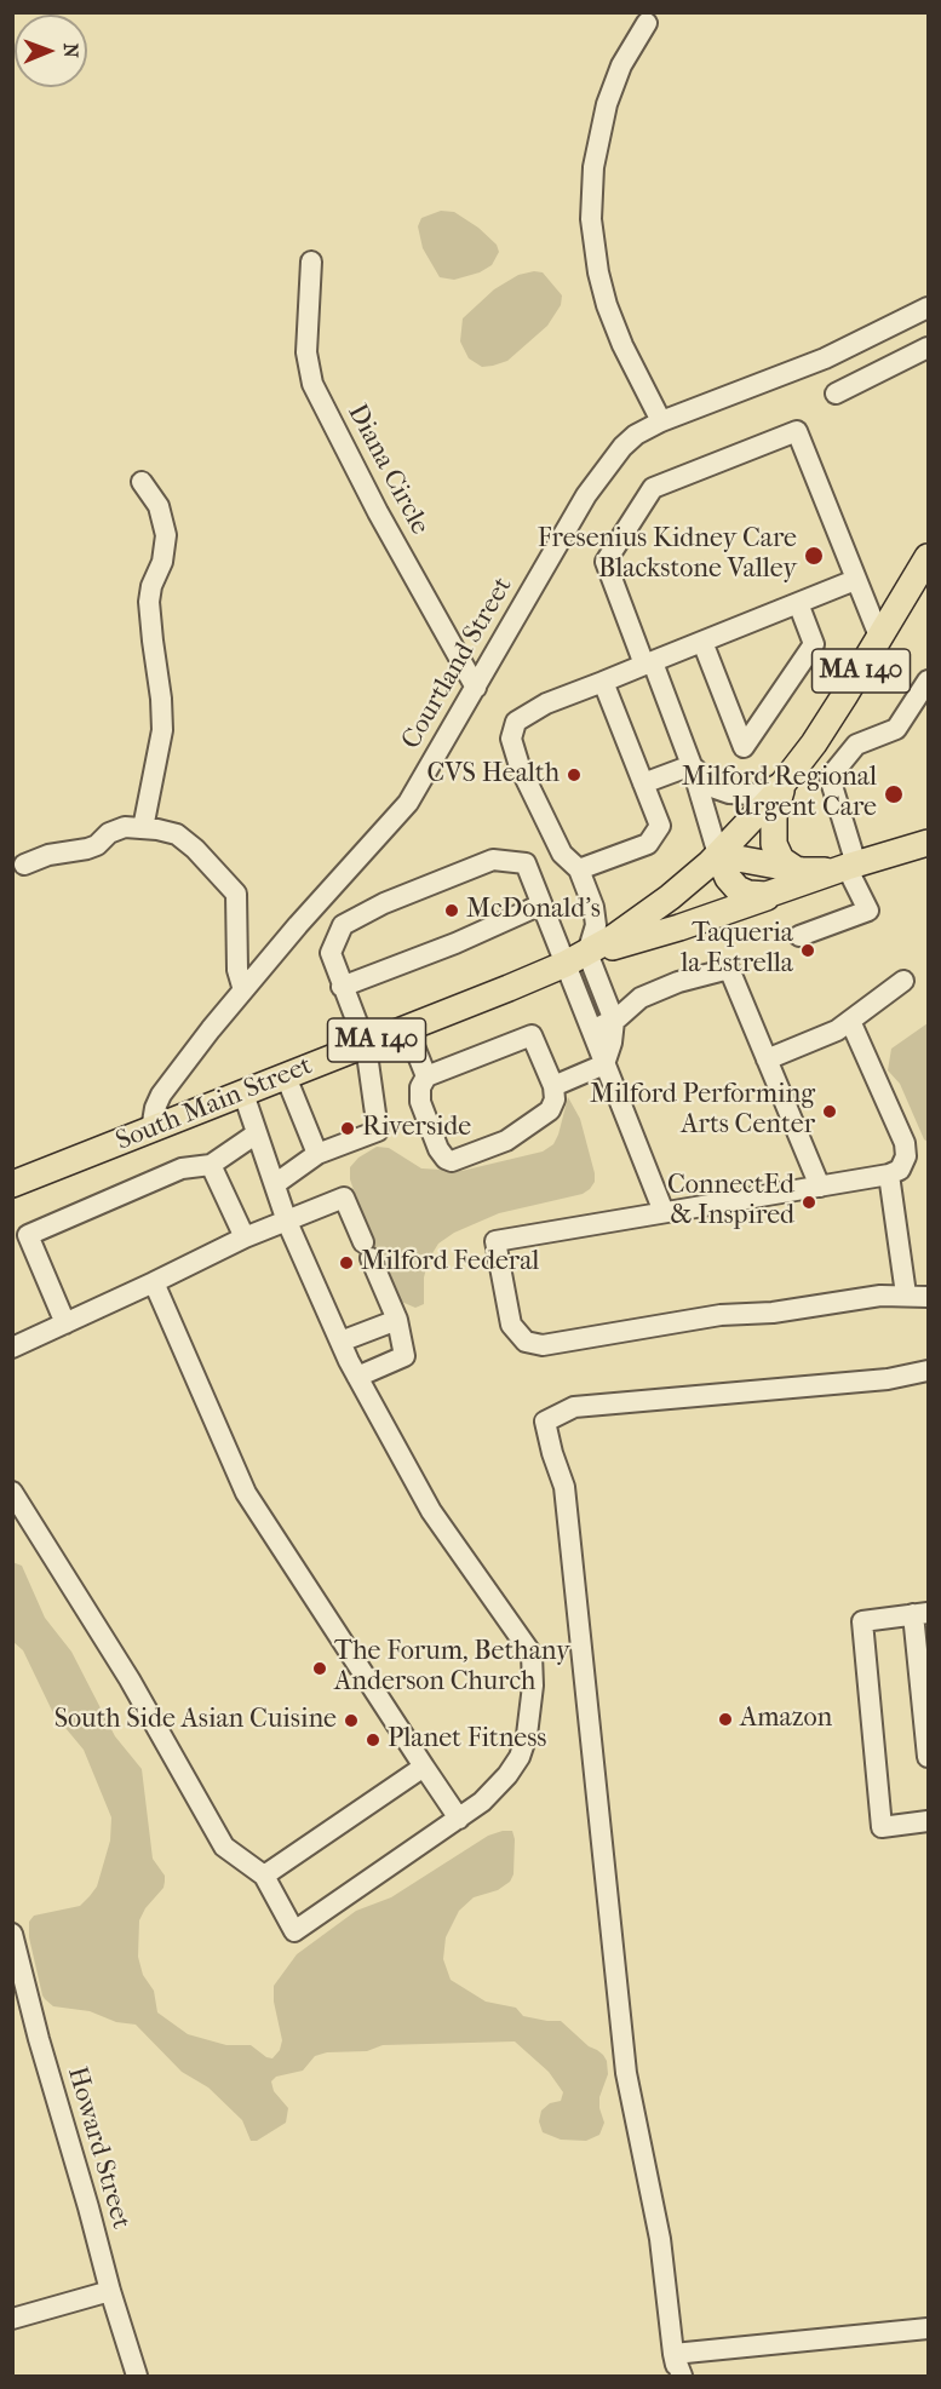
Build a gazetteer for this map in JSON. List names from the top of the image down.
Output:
{
  "streets": {
    "main road": ["MA 140", "South Main Street"],
    "street": ["Diana Circle", "Courtland Street", "Howard Street"]
  },
  "crossings": [
    ["Diana Circle", "Courtland Street"],
    ["Courtland Street", "South Main Street"],
    ["MA 140", "South Main Street"]
  ],
  "places": [
    "Fresenius Kidney Care Blackstone Valley",
    "CVS Health",
    "Milford Regional Urgent Care",
    "McDonald's",
    "Taqueria la Estrella",
    "Milford Performing Arts Center",
    "Riverside",
    "ConnectEd & Inspired",
    "Milford Federal",
    "The Forum, Bethany Anderson Church",
    "Amazon",
    "South Side Asian Cuisine",
    "Planet Fitness"
  ],
  "north": "right"
}
